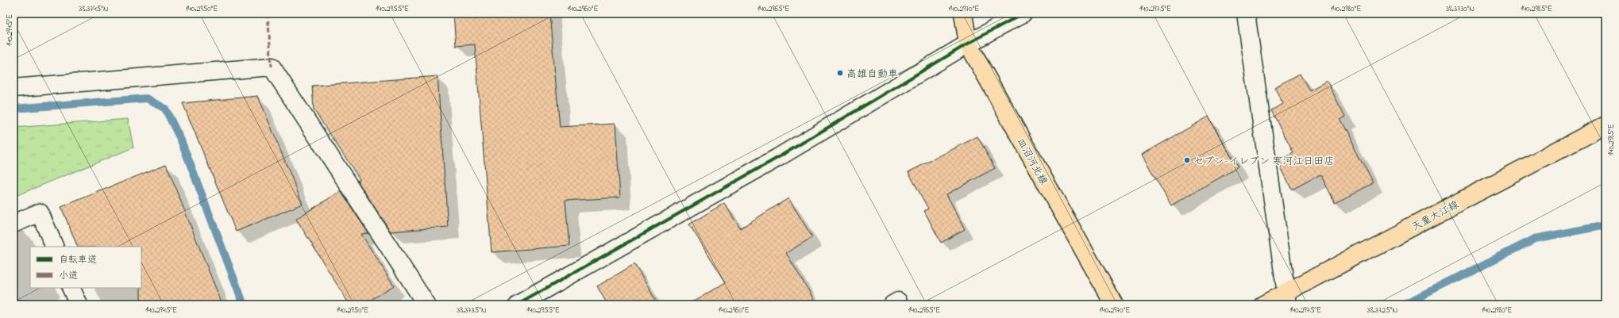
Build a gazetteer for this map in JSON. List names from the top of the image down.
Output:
{
  "streets": {
    "main road": ["皿沼河北線", "天童大江線"]
  },
  "places": ["高雄自動車", "セブン-イレブン 寒河江日田店"],
  "legend": ["自転車道", "小道"],
  "coordinates": [
    "38.3745°N",
    "140.2950°E",
    "140.2955°E",
    "140.2960°E",
    "140.2965°E",
    "140.2970°E",
    "140.2975°E",
    "140.2980°E",
    "38.3730°N",
    "140.2985°E",
    "140.2945°E",
    "38.3735°N",
    "38.3725°N"
  ]
}
